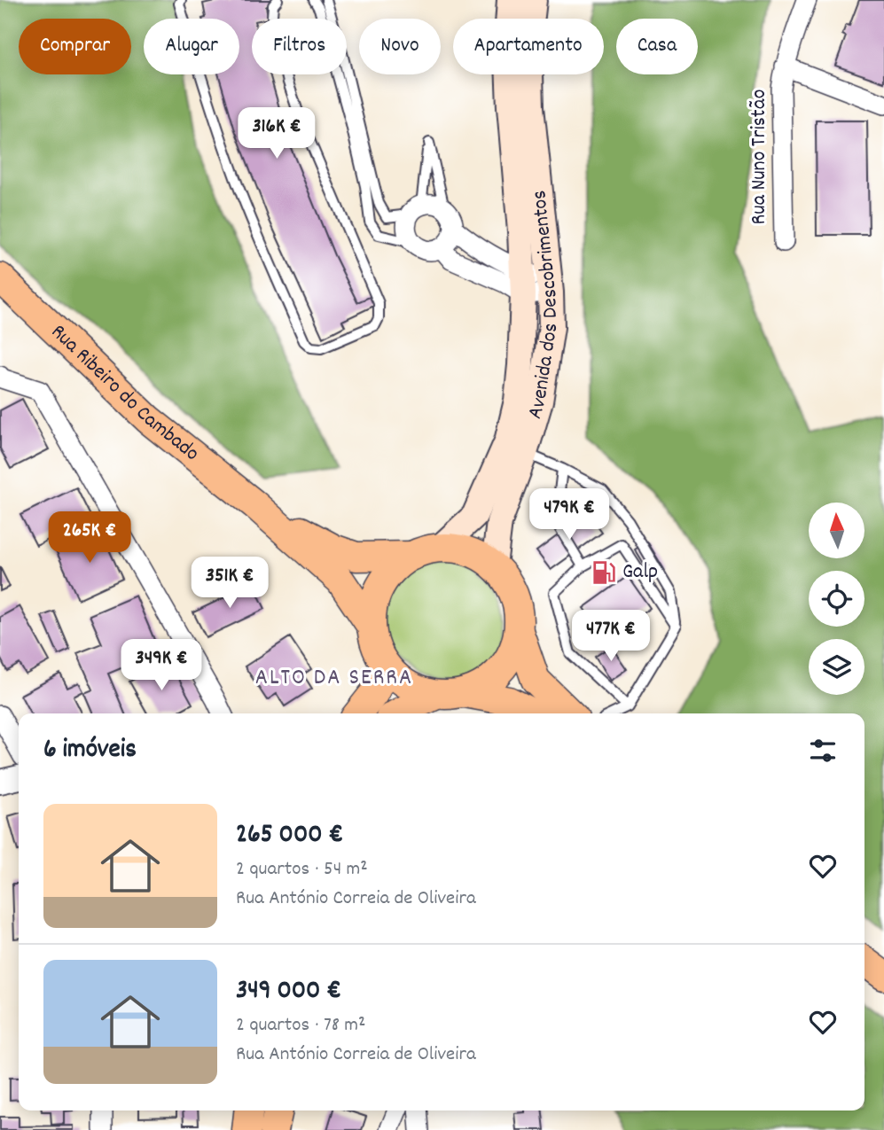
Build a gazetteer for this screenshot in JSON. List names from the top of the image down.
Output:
{
  "streets": {
    "main road": ["Avenida dos Descobrimentos", "Rua Ribeiro do Cambado"],
    "street": ["Rua Nuno Tristão"]
  },
  "crossings": [
    ["Avenida dos Descobrimentos", "Rua Ribeiro do Cambado"]
  ],
  "districts": ["ALTO DA SERRA"],
  "places": {
    "fuel station": ["Galp"]
  },
  "north": "top",
  "page": {
    "chip": [
      "Comprar",
      "Alugar",
      "Filtros",
      "Novo",
      "Apartamento",
      "Casa"
    ],
    "price": [
      "316K €",
      "479K €",
      "265K €",
      "351K €",
      "477K €",
      "349K €"
    ],
    "heading": "6 imóveis",
    "list": [
      {
        "name": "265 000 €",
        "note": "2 quartos · 54 m² · Rua António Correia de Oliveira"
      },
      {
        "name": "349 000 €",
        "note": "2 quartos · 78 m² · Rua António Correia de Oliveira"
      }
    ]
  }
}
